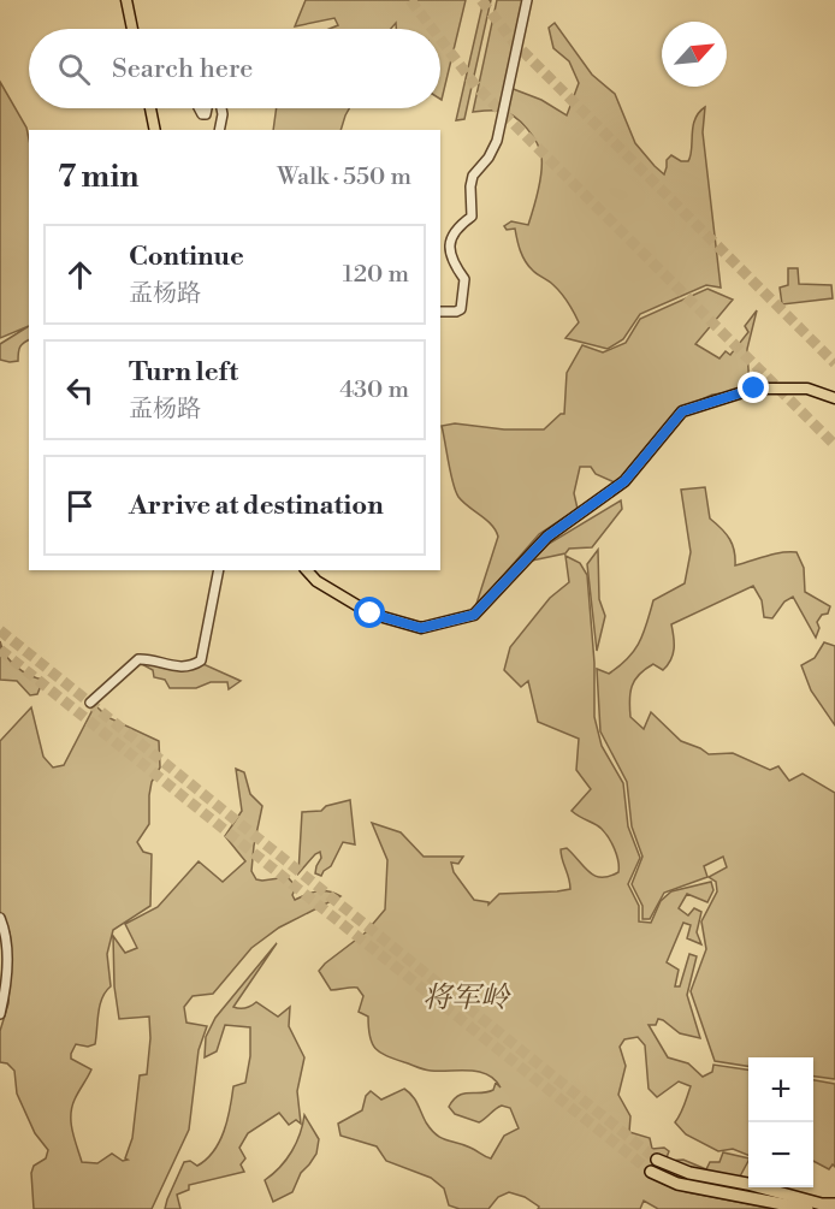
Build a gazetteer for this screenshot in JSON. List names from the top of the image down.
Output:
{
  "parks": ["将军岭"],
  "north": "top right",
  "page": {
    "search": "Search here",
    "heading": ["7 min", "Walk · 550 m"],
    "list": [
      ["Continue", "孟杨路", "120 m"],
      ["Turn left", "孟杨路", "430 m"],
      "Arrive at destination"
    ],
    "map_buttons": ["+", "−"]
  }
}
